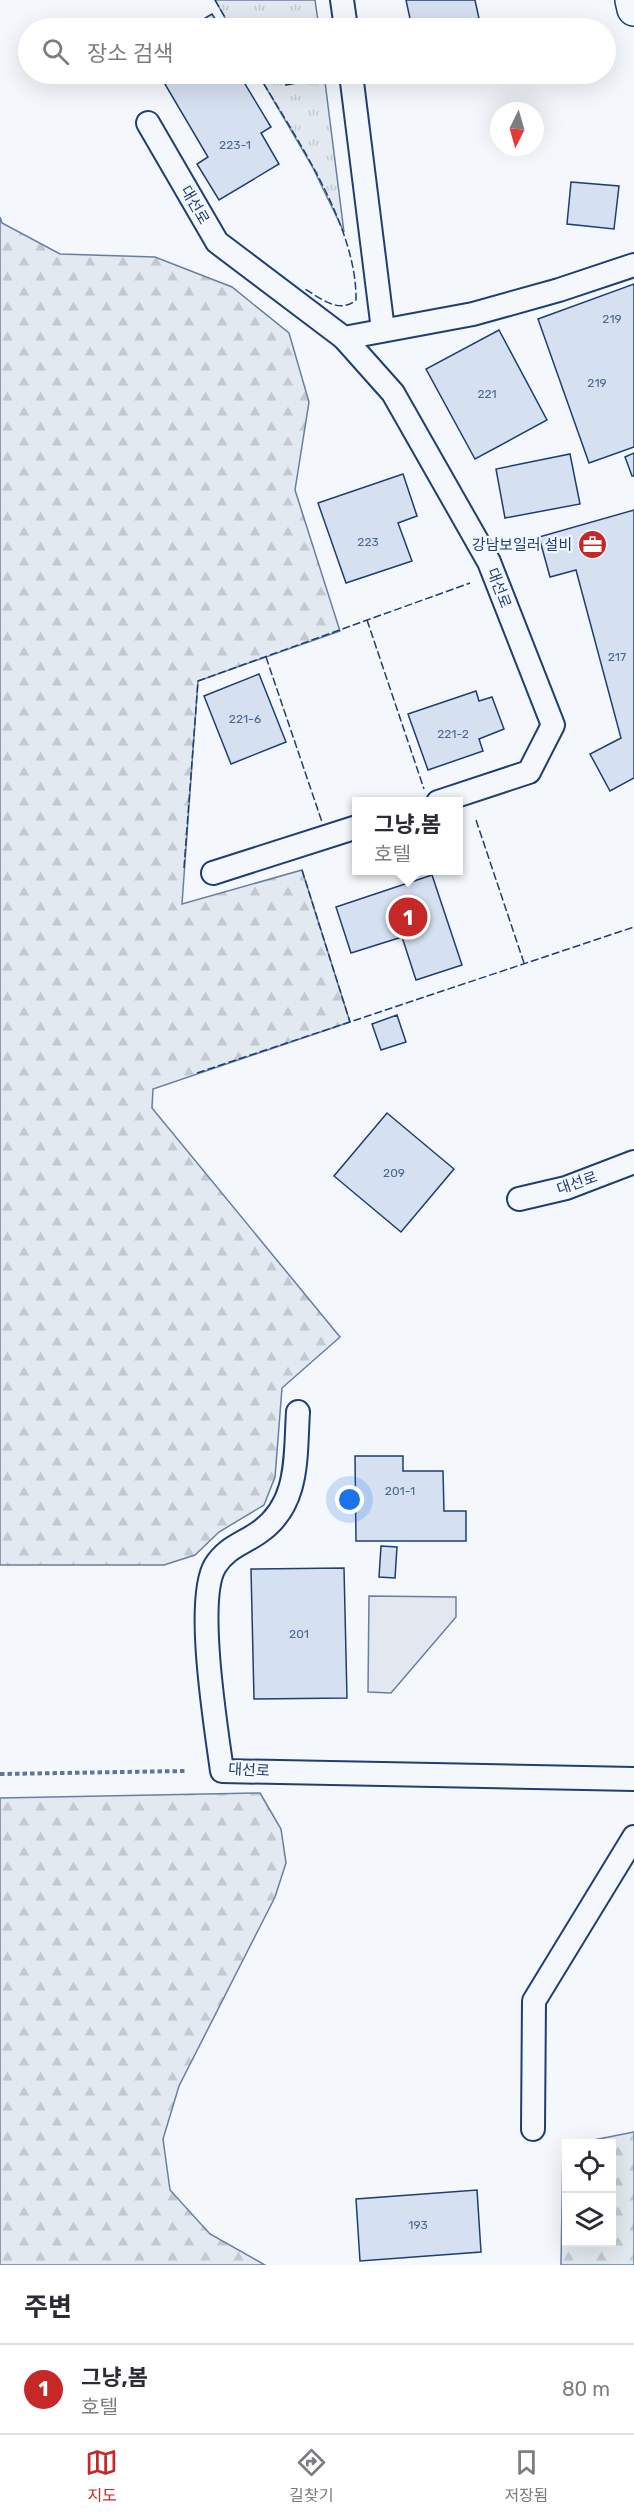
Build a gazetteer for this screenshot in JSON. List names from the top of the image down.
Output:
{
  "streets": {
    "lane": ["대선로"]
  },
  "places": {
    "office": ["강남보일러 설비"]
  },
  "house_numbers": [
    "223-1",
    "219",
    "219",
    "221",
    "223",
    "217",
    "221-6",
    "221-2",
    "209",
    "201-1",
    "201",
    "193"
  ],
  "north": "bottom",
  "page": {
    "search": "장소 검색",
    "popup": ["그냥,봄", "호텔"],
    "pins": "1",
    "heading": "주변",
    "list": [
      {
        "mark": "1",
        "name": "그냥,봄",
        "note": "호텔",
        "value": "80 m"
      }
    ],
    "nav": ["지도", "길찾기", "저장됨"]
  }
}
